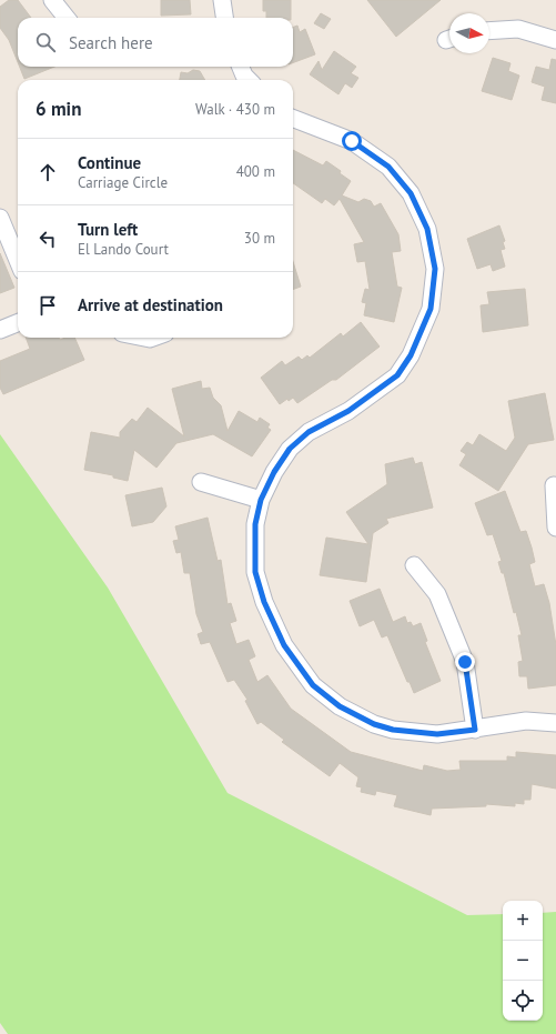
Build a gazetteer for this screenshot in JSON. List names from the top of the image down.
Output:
{
  "north": "right",
  "page": {
    "search": "Search here",
    "heading": ["6 min", "Walk · 430 m"],
    "list": [
      ["Continue", "Carriage Circle", "400 m"],
      ["Turn left", "El Lando Court", "30 m"],
      "Arrive at destination"
    ],
    "map_buttons": ["+", "−"]
  }
}
